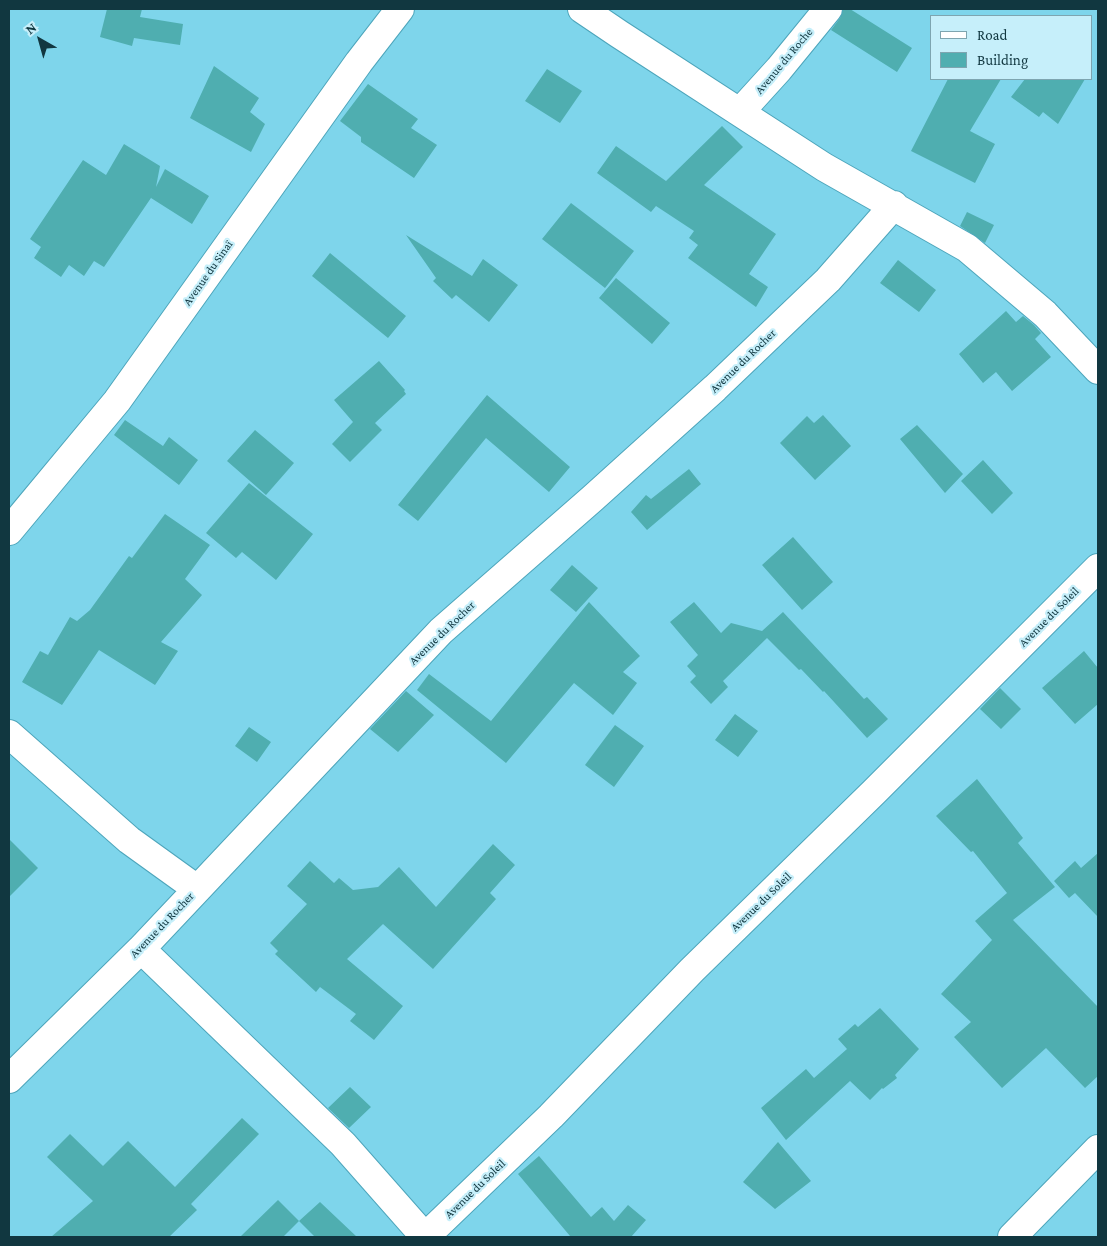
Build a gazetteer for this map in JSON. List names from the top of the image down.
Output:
{
  "streets": {
    "street": [
      "Avenue du Roche",
      "Avenue du Sinaï",
      "Avenue du Rocher",
      "Avenue du Soleil"
    ]
  },
  "legend": ["Road", "Building"],
  "north": "top left"
}
